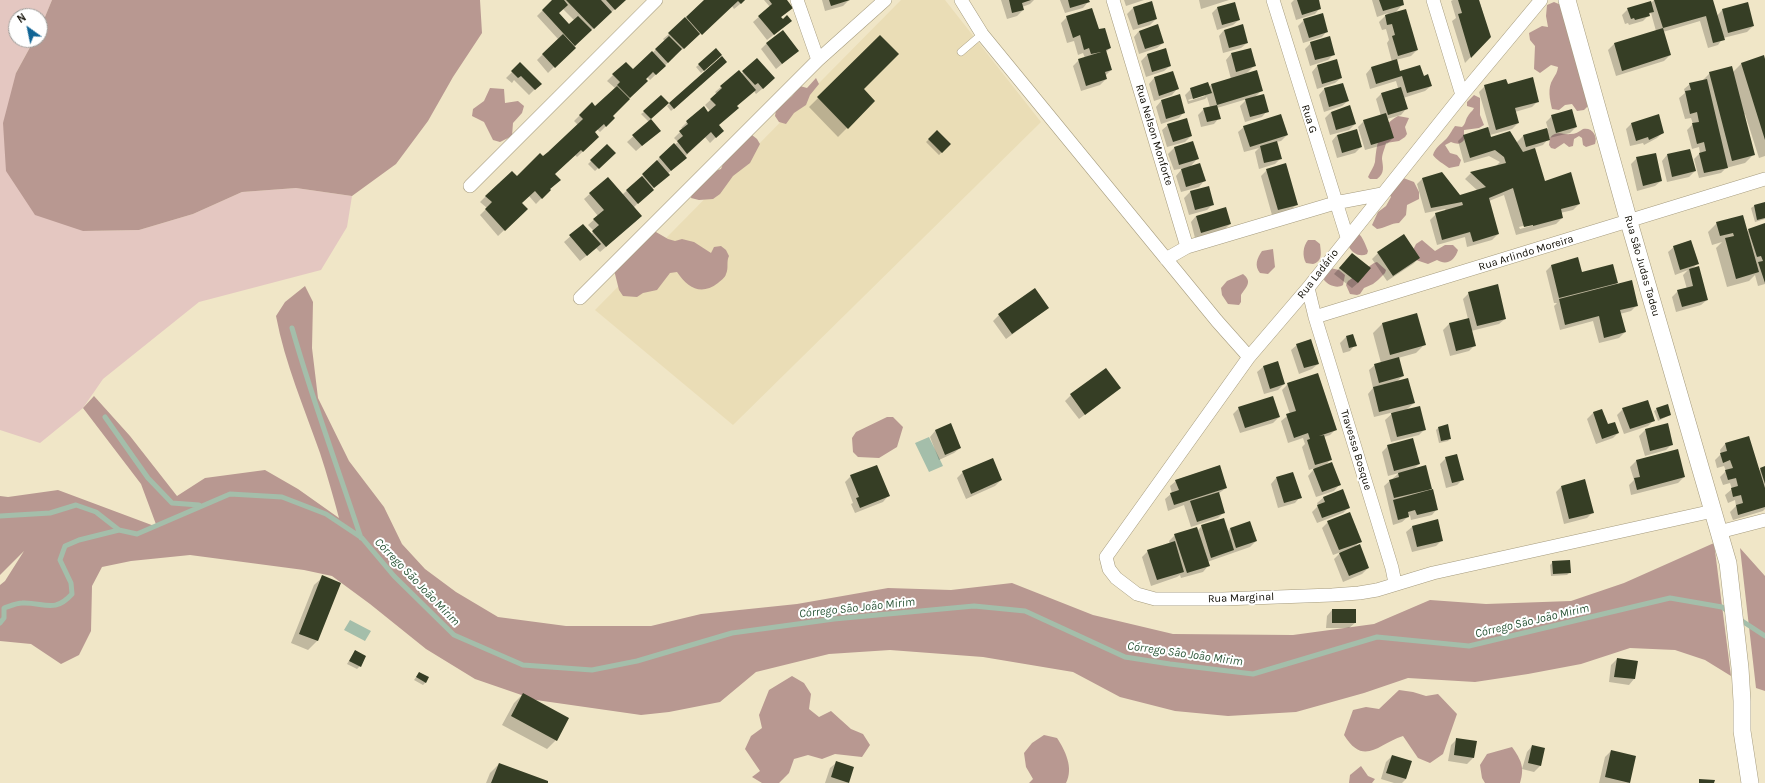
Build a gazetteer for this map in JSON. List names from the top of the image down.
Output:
{
  "streets": {
    "street": [
      "Rua G",
      "Rua Nelson Monforte",
      "Rua Arlindo Moreira",
      "Rua São Judas Tadeu",
      "Rua Ladário",
      "Travessa Bosque",
      "Rua Marginal"
    ]
  },
  "crossings": [
    ["Rua G", "Rua Ladário"],
    ["Rua Arlindo Moreira", "Rua São Judas Tadeu"],
    ["Rua Arlindo Moreira", "Travessa Bosque"],
    ["Rua São Judas Tadeu", "Rua Marginal"],
    ["Rua Ladário", "Rua Marginal"],
    ["Travessa Bosque", "Rua Marginal"]
  ],
  "water": ["Córrego São João Mirim"],
  "north": "top left"
}
